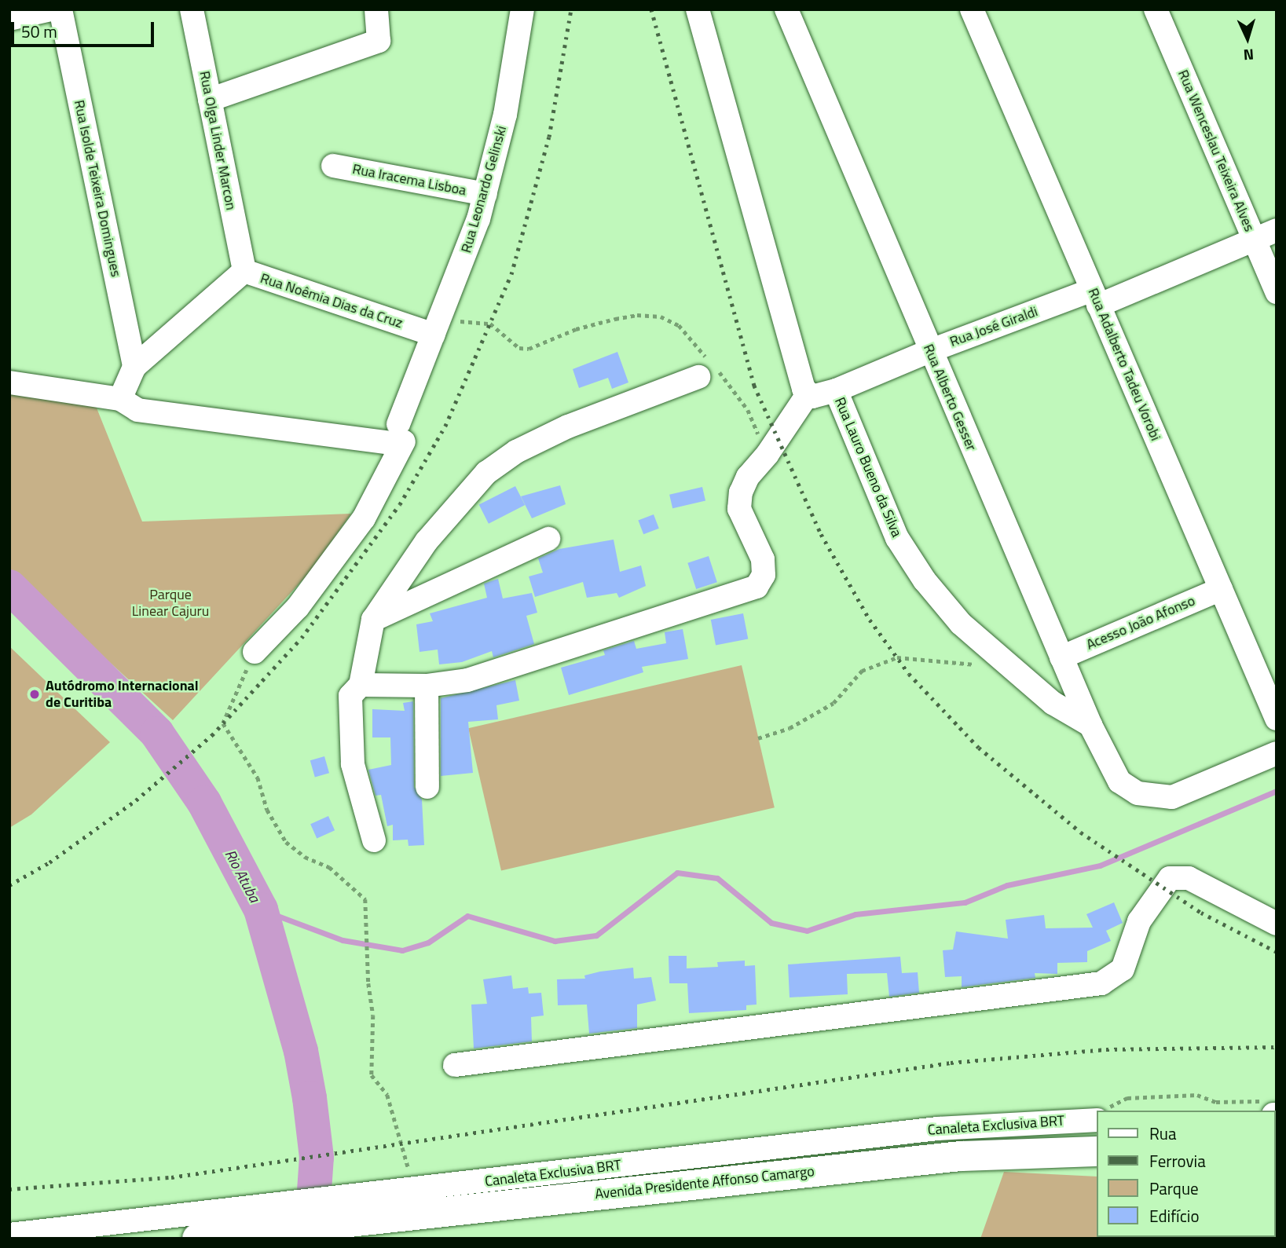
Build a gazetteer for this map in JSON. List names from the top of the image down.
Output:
{
  "streets": {
    "main road": ["Avenida Presidente Affonso Camargo"],
    "street": [
      "Rua Olga Linder Marcon",
      "Rua Wenceslau Teixeira Alves",
      "Rua Iracema Lisboa",
      "Rua Isolde Teixeira Domingues",
      "Rua Leonardo Gelinski",
      "Rua Noêmia Dias da Cruz",
      "Rua José Giraldi",
      "Rua Adalberto Tadeu Vorobi",
      "Rua Alberto Gesser",
      "Rua Lauro Bueno da Silva",
      "Acesso João Afonso",
      "Canaleta Exclusiva BRT"
    ]
  },
  "crossings": [
    ["Rua Olga Linder Marcon", "Rua Noêmia Dias da Cruz"],
    ["Rua Wenceslau Teixeira Alves", "Rua José Giraldi"],
    ["Rua Iracema Lisboa", "Rua Leonardo Gelinski"],
    ["Rua Isolde Teixeira Domingues", "Rua Noêmia Dias da Cruz"],
    ["Rua Leonardo Gelinski", "Rua Noêmia Dias da Cruz"],
    ["Rua José Giraldi", "Rua Adalberto Tadeu Vorobi"],
    ["Rua José Giraldi", "Rua Alberto Gesser"],
    ["Rua José Giraldi", "Rua Lauro Bueno da Silva"],
    ["Rua Adalberto Tadeu Vorobi", "Acesso João Afonso"],
    ["Rua Alberto Gesser", "Rua Lauro Bueno da Silva"],
    ["Rua Alberto Gesser", "Acesso João Afonso"],
    ["Canaleta Exclusiva BRT", "Avenida Presidente Affonso Camargo"]
  ],
  "water": ["Rio Atuba"],
  "parks": ["Parque Linear Cajuru"],
  "places": ["Autódromo Internacional de Curitiba"],
  "legend": [
    "Rua",
    "Ferrovia",
    "Parque",
    "Edifício"
  ],
  "scale_bar": "50 m",
  "north": "bottom"
}
